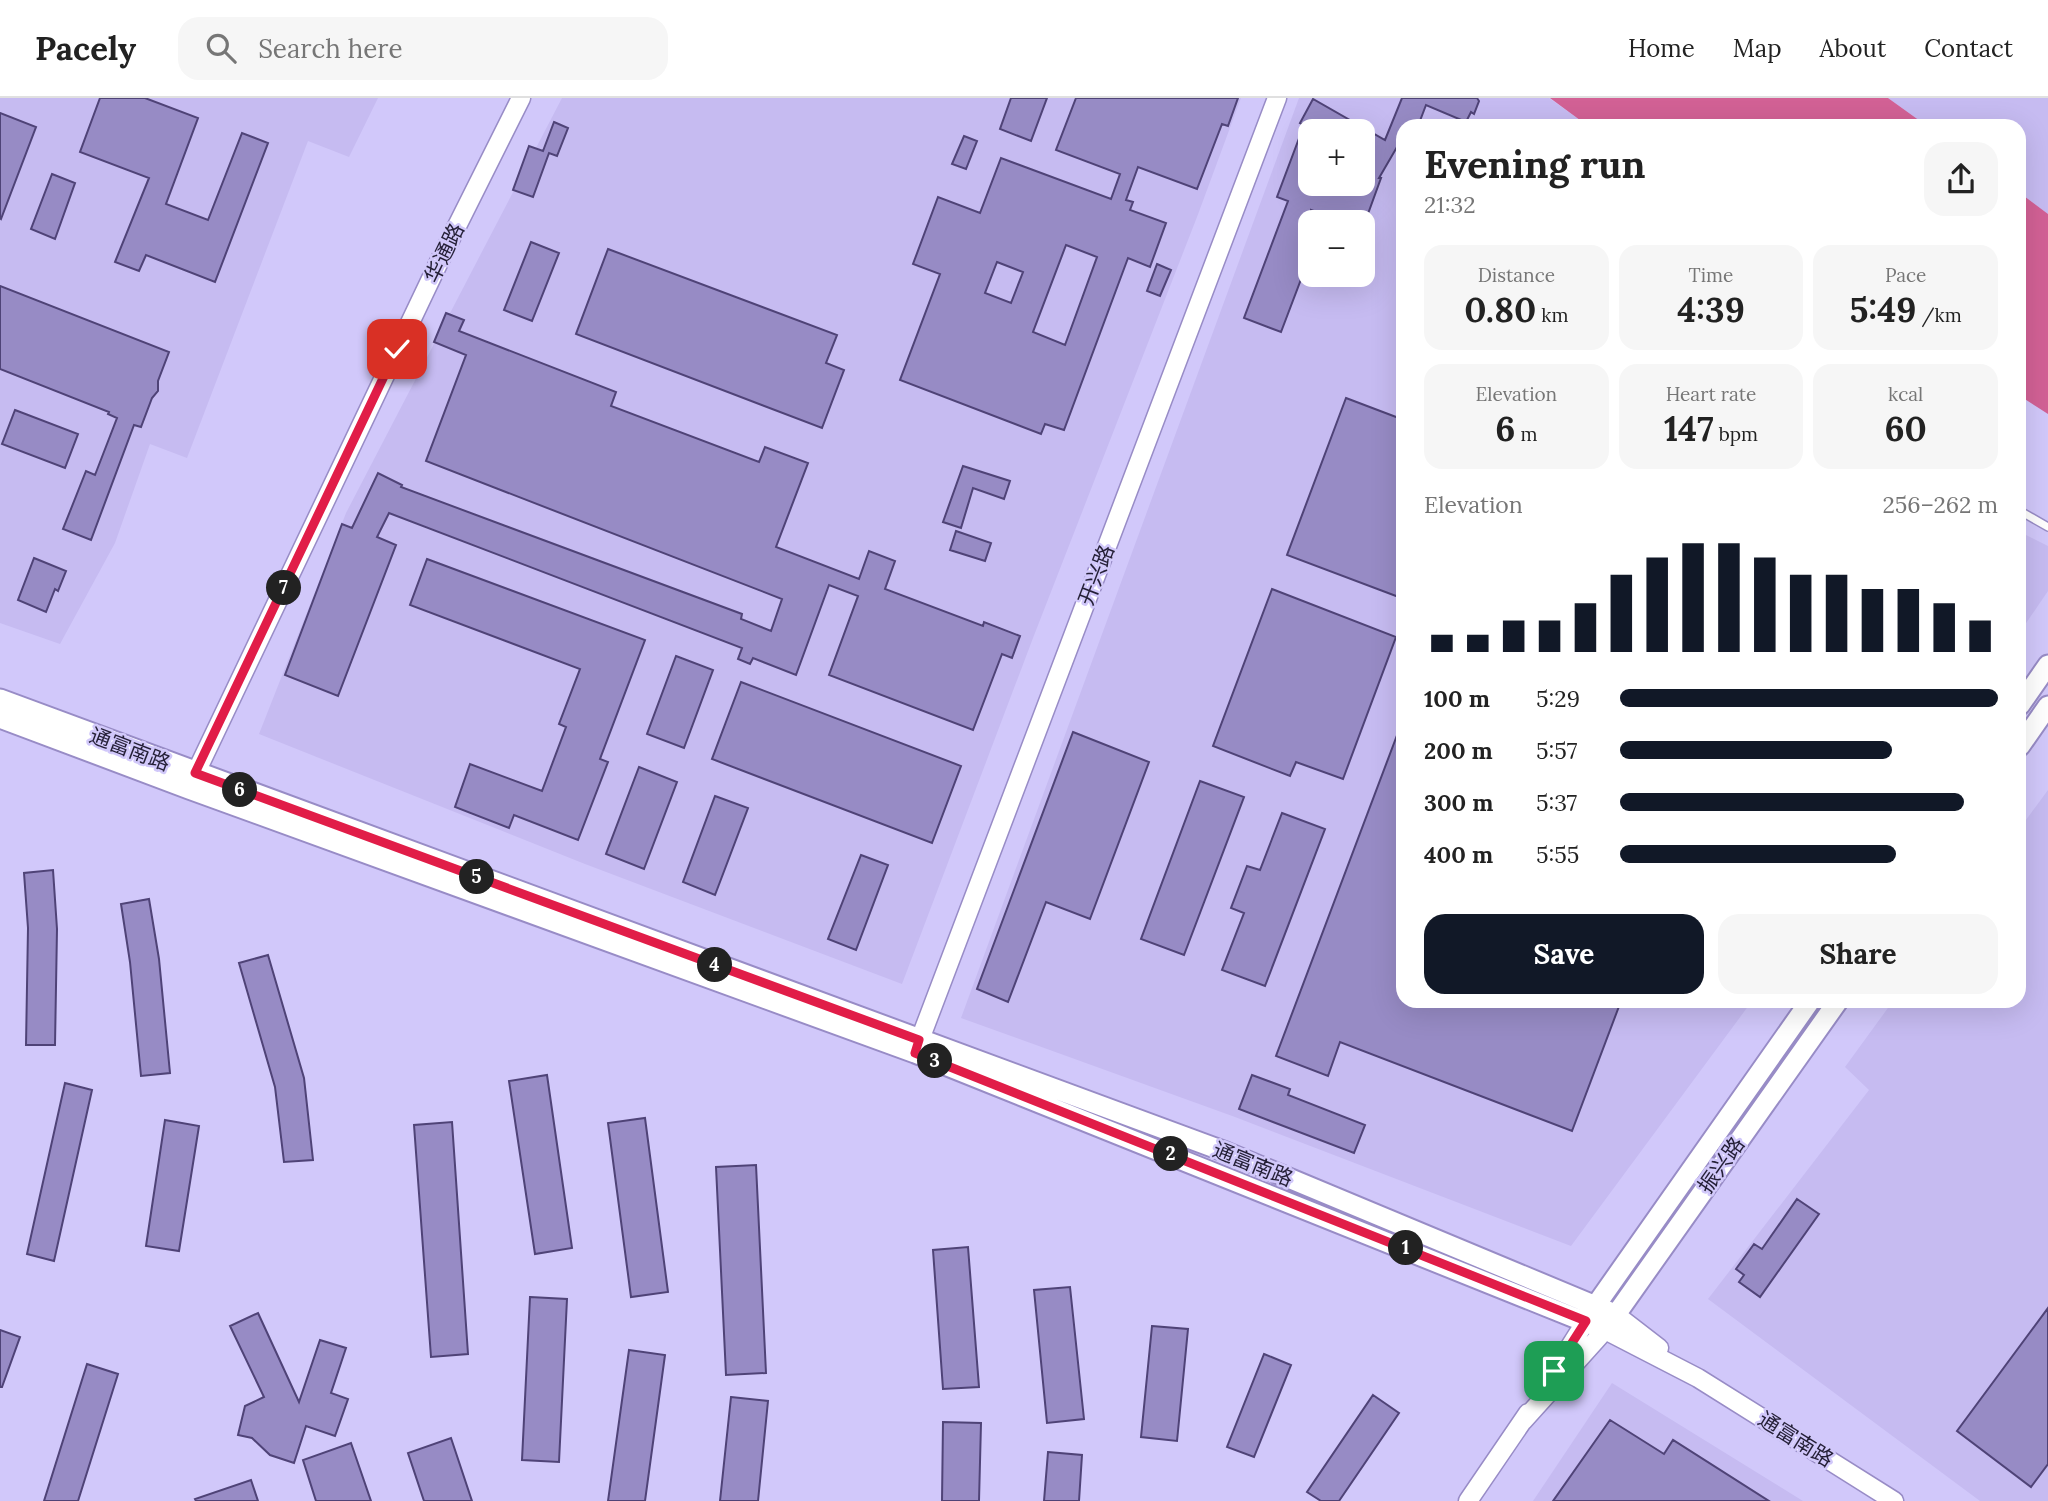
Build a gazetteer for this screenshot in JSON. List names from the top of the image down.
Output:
{
  "streets": {
    "main road": ["通富南路", "振兴路"],
    "street": ["华通路", "开兴路"]
  },
  "crossings": [
    ["华通路", "通富南路"],
    ["开兴路", "通富南路"],
    ["通富南路", "振兴路"]
  ],
  "page": {
    "header": "Pacely",
    "search": "Search here",
    "nav": [
      "Home",
      "Map",
      "About",
      "Contact"
    ],
    "map_buttons": ["+", "−"],
    "heading": ["Evening run", "21:32"],
    "stats": [
      ["Distance", "0.80 km"],
      ["Time", "4:39"],
      ["Pace", "5:49 /km"],
      ["Elevation", "6 m"],
      ["Heart rate", "147 bpm"],
      ["kcal", "60"]
    ],
    "chart": ["Elevation", "256–262 m"],
    "pins": [
      "7",
      "6",
      "5",
      "4",
      "3",
      "2",
      "1"
    ],
    "list": [
      {
        "name": "100 m",
        "note": "5:29"
      },
      {
        "name": "200 m",
        "note": "5:57"
      },
      {
        "name": "300 m",
        "note": "5:37"
      },
      {
        "name": "400 m",
        "note": "5:55"
      }
    ],
    "buttons": ["Save", "Share"]
  }
}
